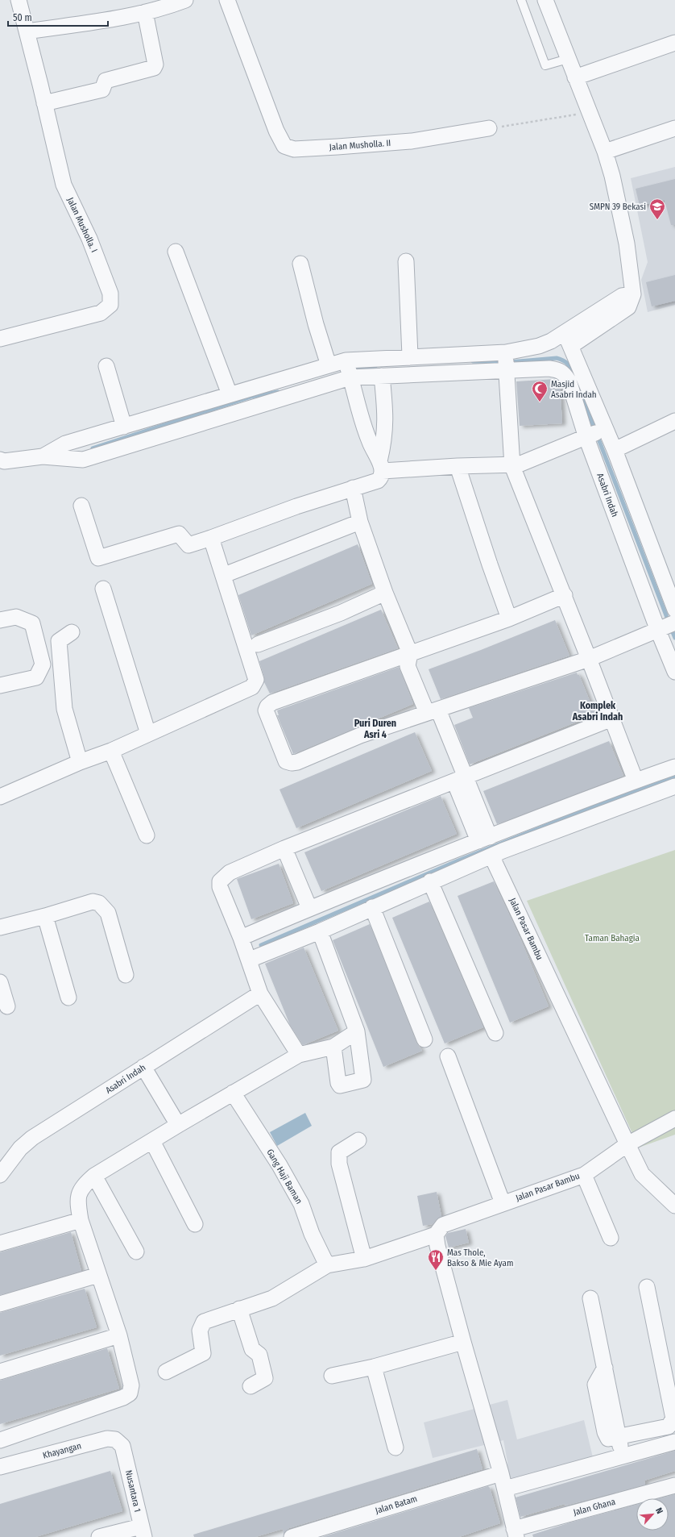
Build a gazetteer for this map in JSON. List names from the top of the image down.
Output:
{
  "streets": {
    "street": [
      "Jalan Musholla. II",
      "Jalan Musholla. I",
      "Asabri Indah",
      "Jalan Pasar Bambu",
      "Gang Haji Baman",
      "Khayangan",
      "Nusantara 1",
      "Jalan Batam",
      "Jalan Ghana"
    ]
  },
  "crossings": [
    ["Khayangan", "Nusantara 1"]
  ],
  "districts": ["Komplek Asabri Indah", "Puri Duren Asri 4"],
  "parks": ["Taman Bahagia"],
  "places": {
    "school or university": ["SMPN 39 Bekasi"],
    "mosque": ["Masjid Asabri Indah"],
    "restaurant": ["Mas Thole, Bakso & Mie Ayam"]
  },
  "scale_bar": "50 m",
  "north": "top right"
}
